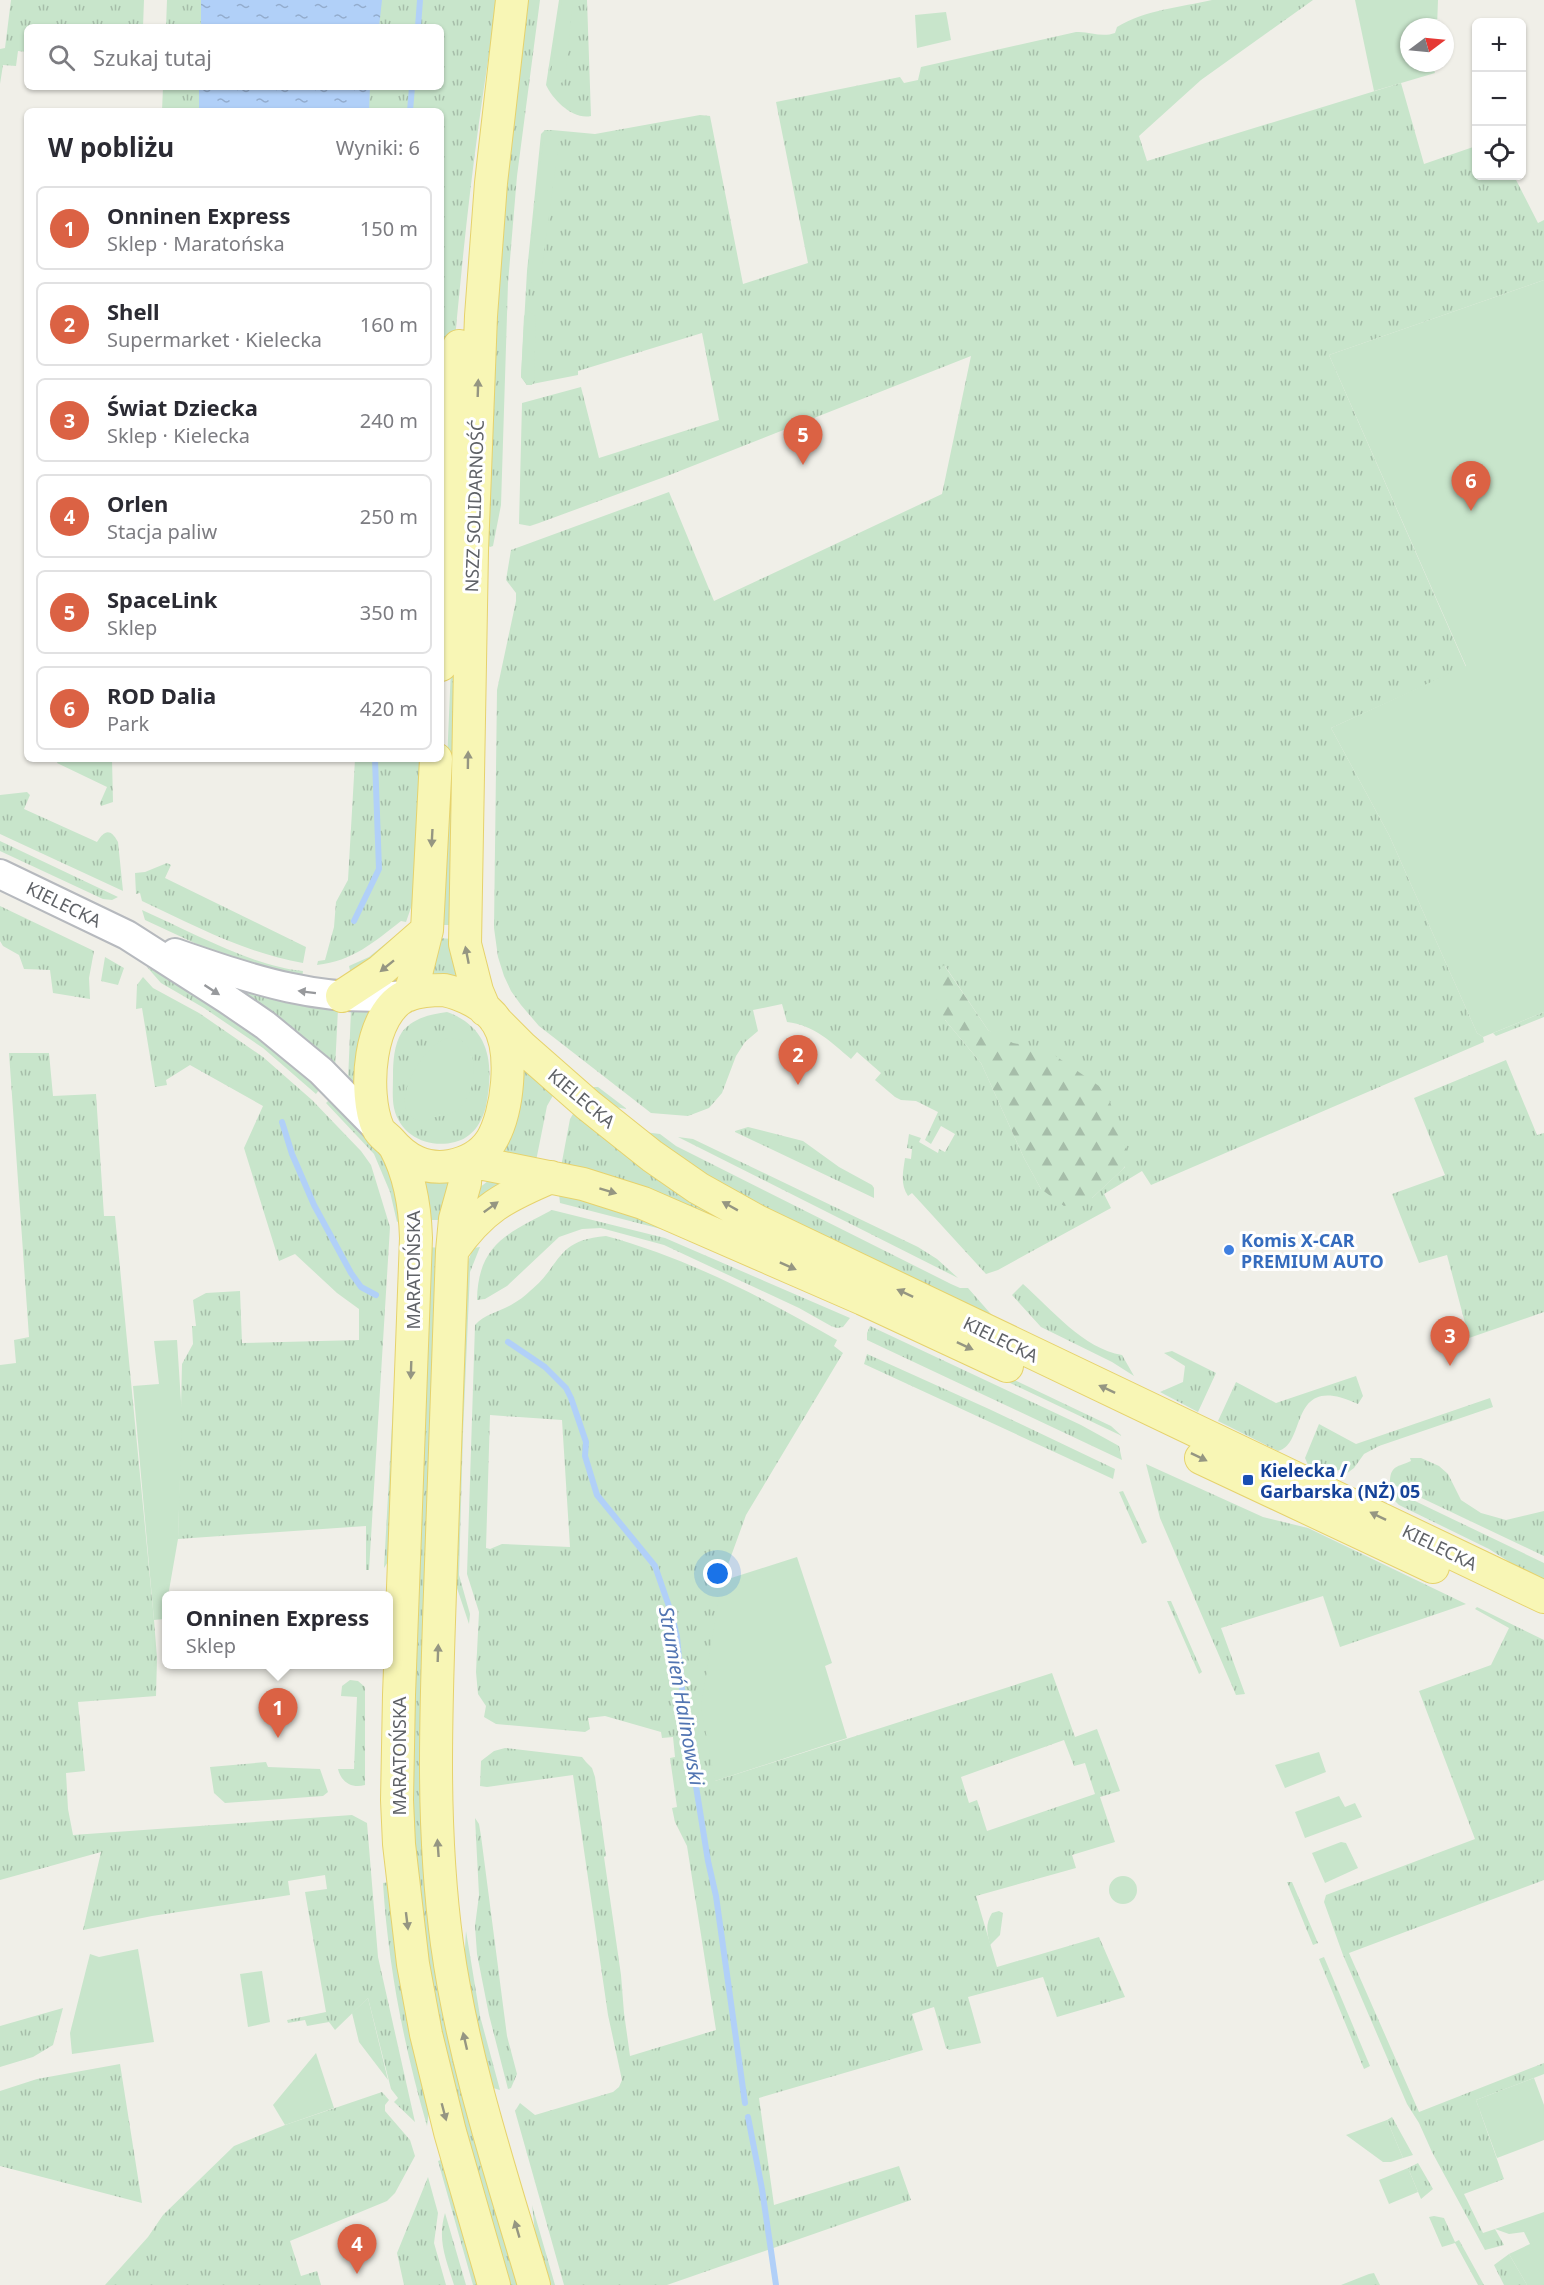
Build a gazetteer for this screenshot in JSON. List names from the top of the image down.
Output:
{
  "streets": {
    "main road": ["NSZZ SOLIDARNOŚĆ", "KIELECKA", "MARATOŃSKA"]
  },
  "crossings": [
    ["NSZZ SOLIDARNOŚĆ", "KIELECKA"],
    ["NSZZ SOLIDARNOŚĆ", "MARATOŃSKA"],
    ["KIELECKA", "MARATOŃSKA"]
  ],
  "water": ["Strumień Halinowski"],
  "places": {
    "other": ["Komis X-CAR PREMIUM AUTO"],
    "transit": ["Kielecka / Garbarska (NŻ) 05"]
  },
  "north": "right",
  "page": {
    "map_buttons": ["+", "−"],
    "search": "Szukaj tutaj",
    "heading": ["W pobliżu", "Wyniki: 6"],
    "list": [
      {
        "mark": "1",
        "name": "Onninen Express",
        "note": "Sklep · Maratońska",
        "value": "150 m"
      },
      {
        "mark": "2",
        "name": "Shell",
        "note": "Supermarket · Kielecka",
        "value": "160 m"
      },
      {
        "mark": "3",
        "name": "Świat Dziecka",
        "note": "Sklep · Kielecka",
        "value": "240 m"
      },
      {
        "mark": "4",
        "name": "Orlen",
        "note": "Stacja paliw",
        "value": "250 m"
      },
      {
        "mark": "5",
        "name": "SpaceLink",
        "note": "Sklep",
        "value": "350 m"
      },
      {
        "mark": "6",
        "name": "ROD Dalia",
        "note": "Park",
        "value": "420 m"
      }
    ],
    "pins": [
      "5",
      "6",
      "2",
      "3",
      "1",
      "4"
    ],
    "popup": ["Onninen Express", "Sklep"]
  }
}
